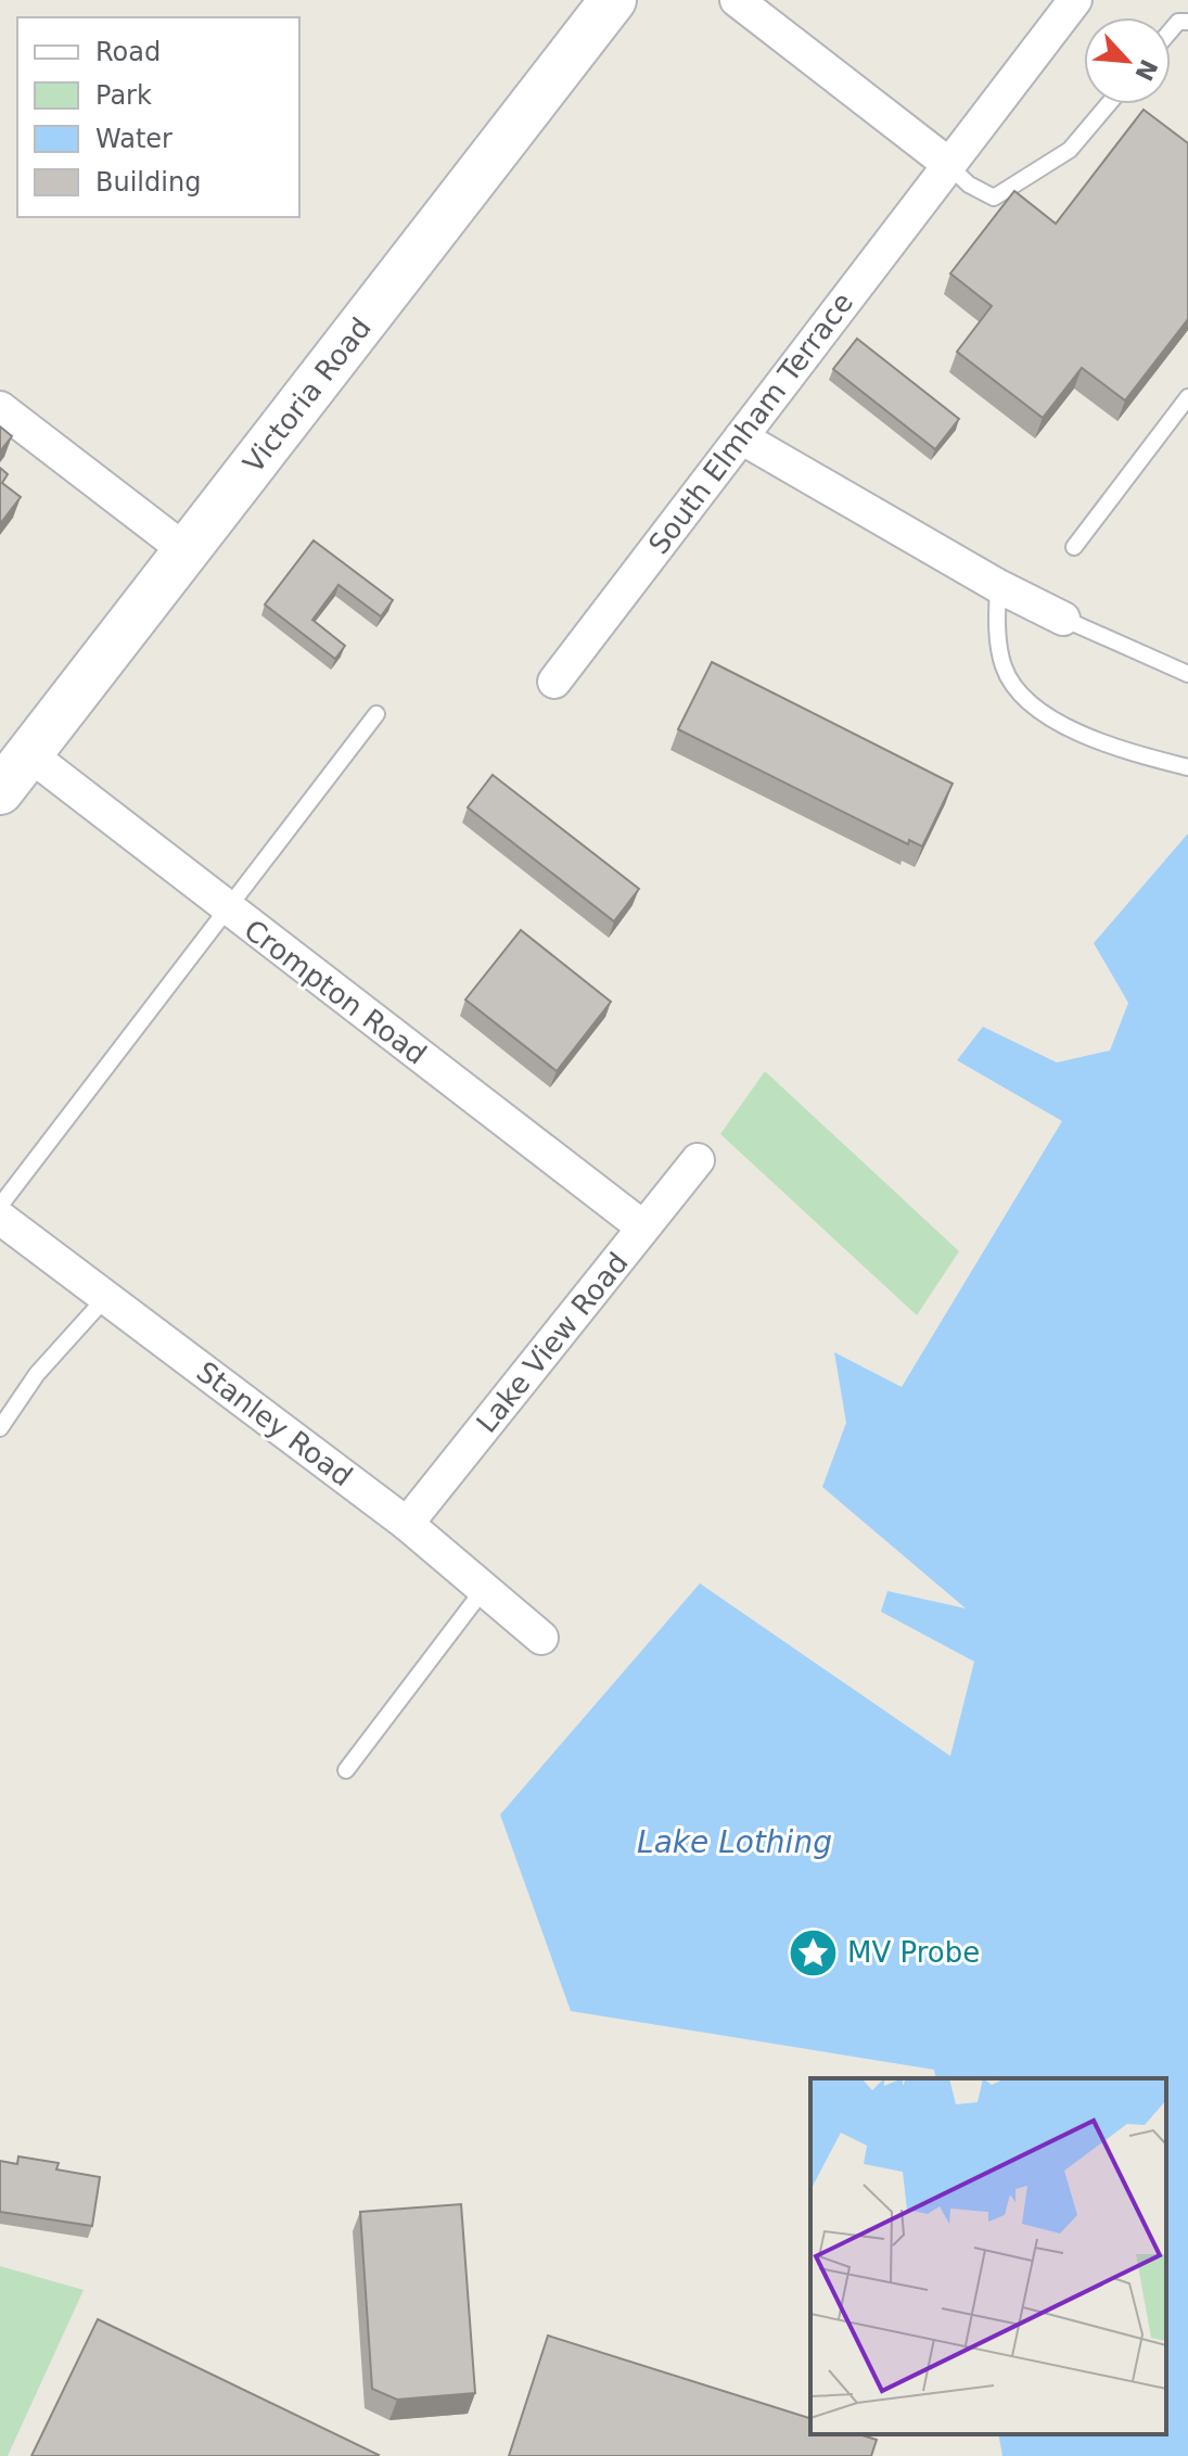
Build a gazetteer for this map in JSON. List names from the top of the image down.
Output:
{
  "streets": {
    "main road": ["Victoria Road"],
    "street": [
      "South Elmham Terrace",
      "Crompton Road",
      "Lake View Road",
      "Stanley Road"
    ]
  },
  "crossings": [
    ["Victoria Road", "Crompton Road"],
    ["Crompton Road", "Lake View Road"],
    ["Lake View Road", "Stanley Road"]
  ],
  "water": ["Lake Lothing"],
  "places": {
    "place": ["MV Probe"]
  },
  "legend": [
    "Road",
    "Park",
    "Water",
    "Building"
  ],
  "north": "bottom right"
}
